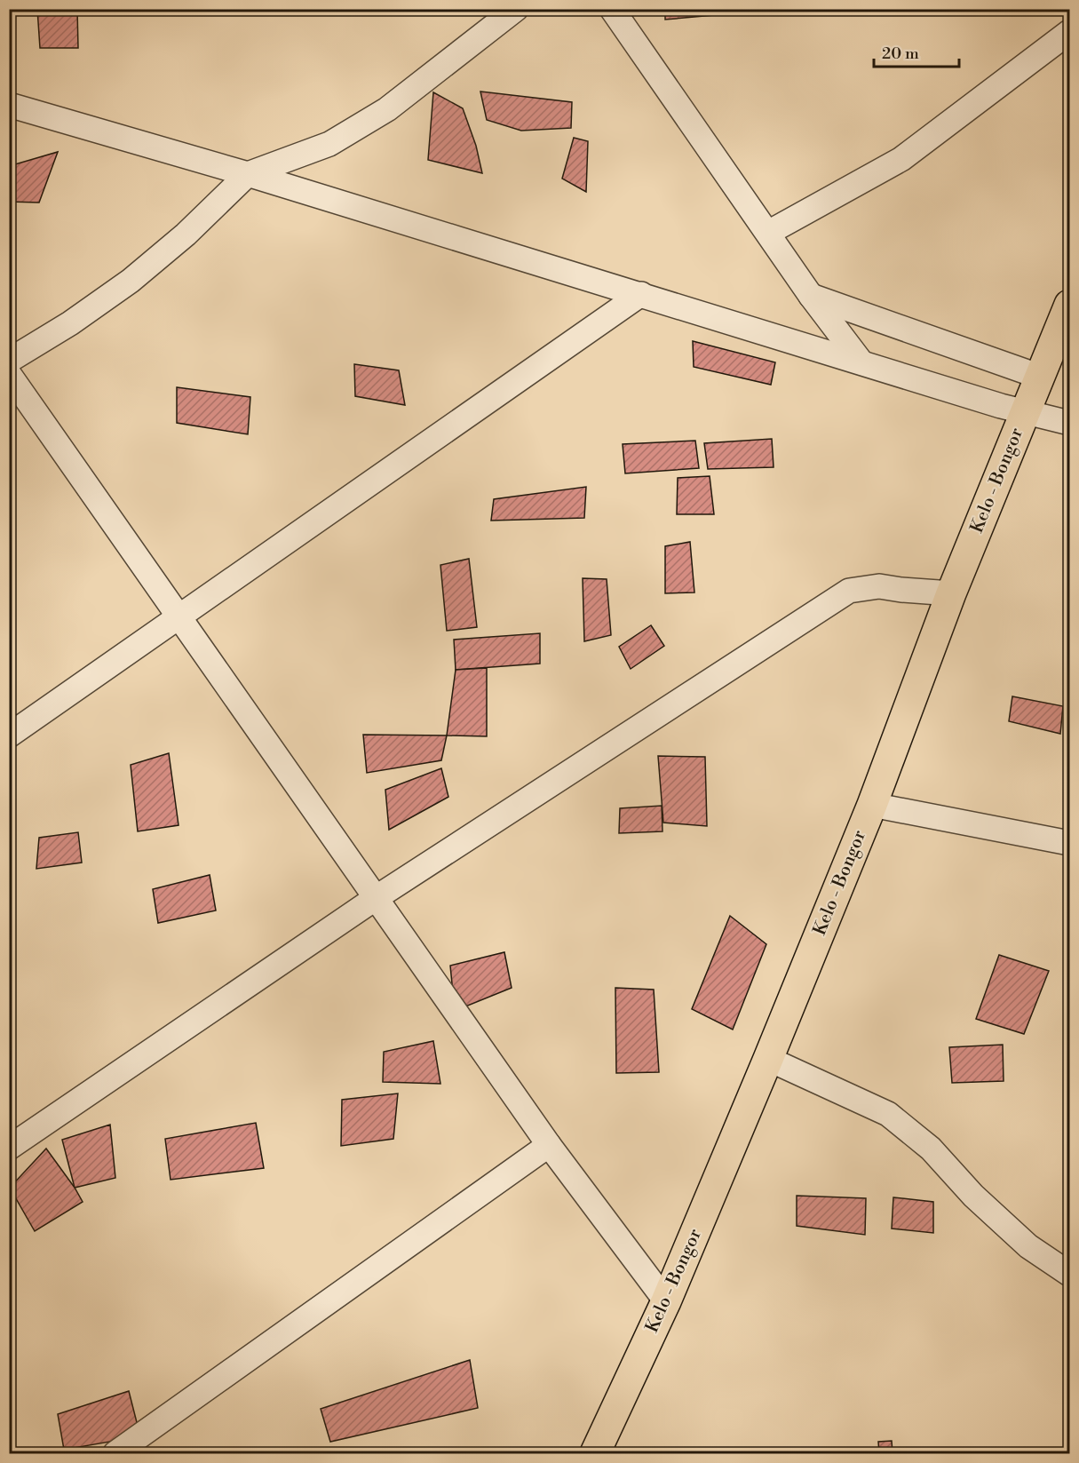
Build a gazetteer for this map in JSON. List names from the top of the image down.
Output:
{
  "streets": {
    "highway": ["Kelo - Bongor"]
  },
  "scale_bar": "20 m"
}
